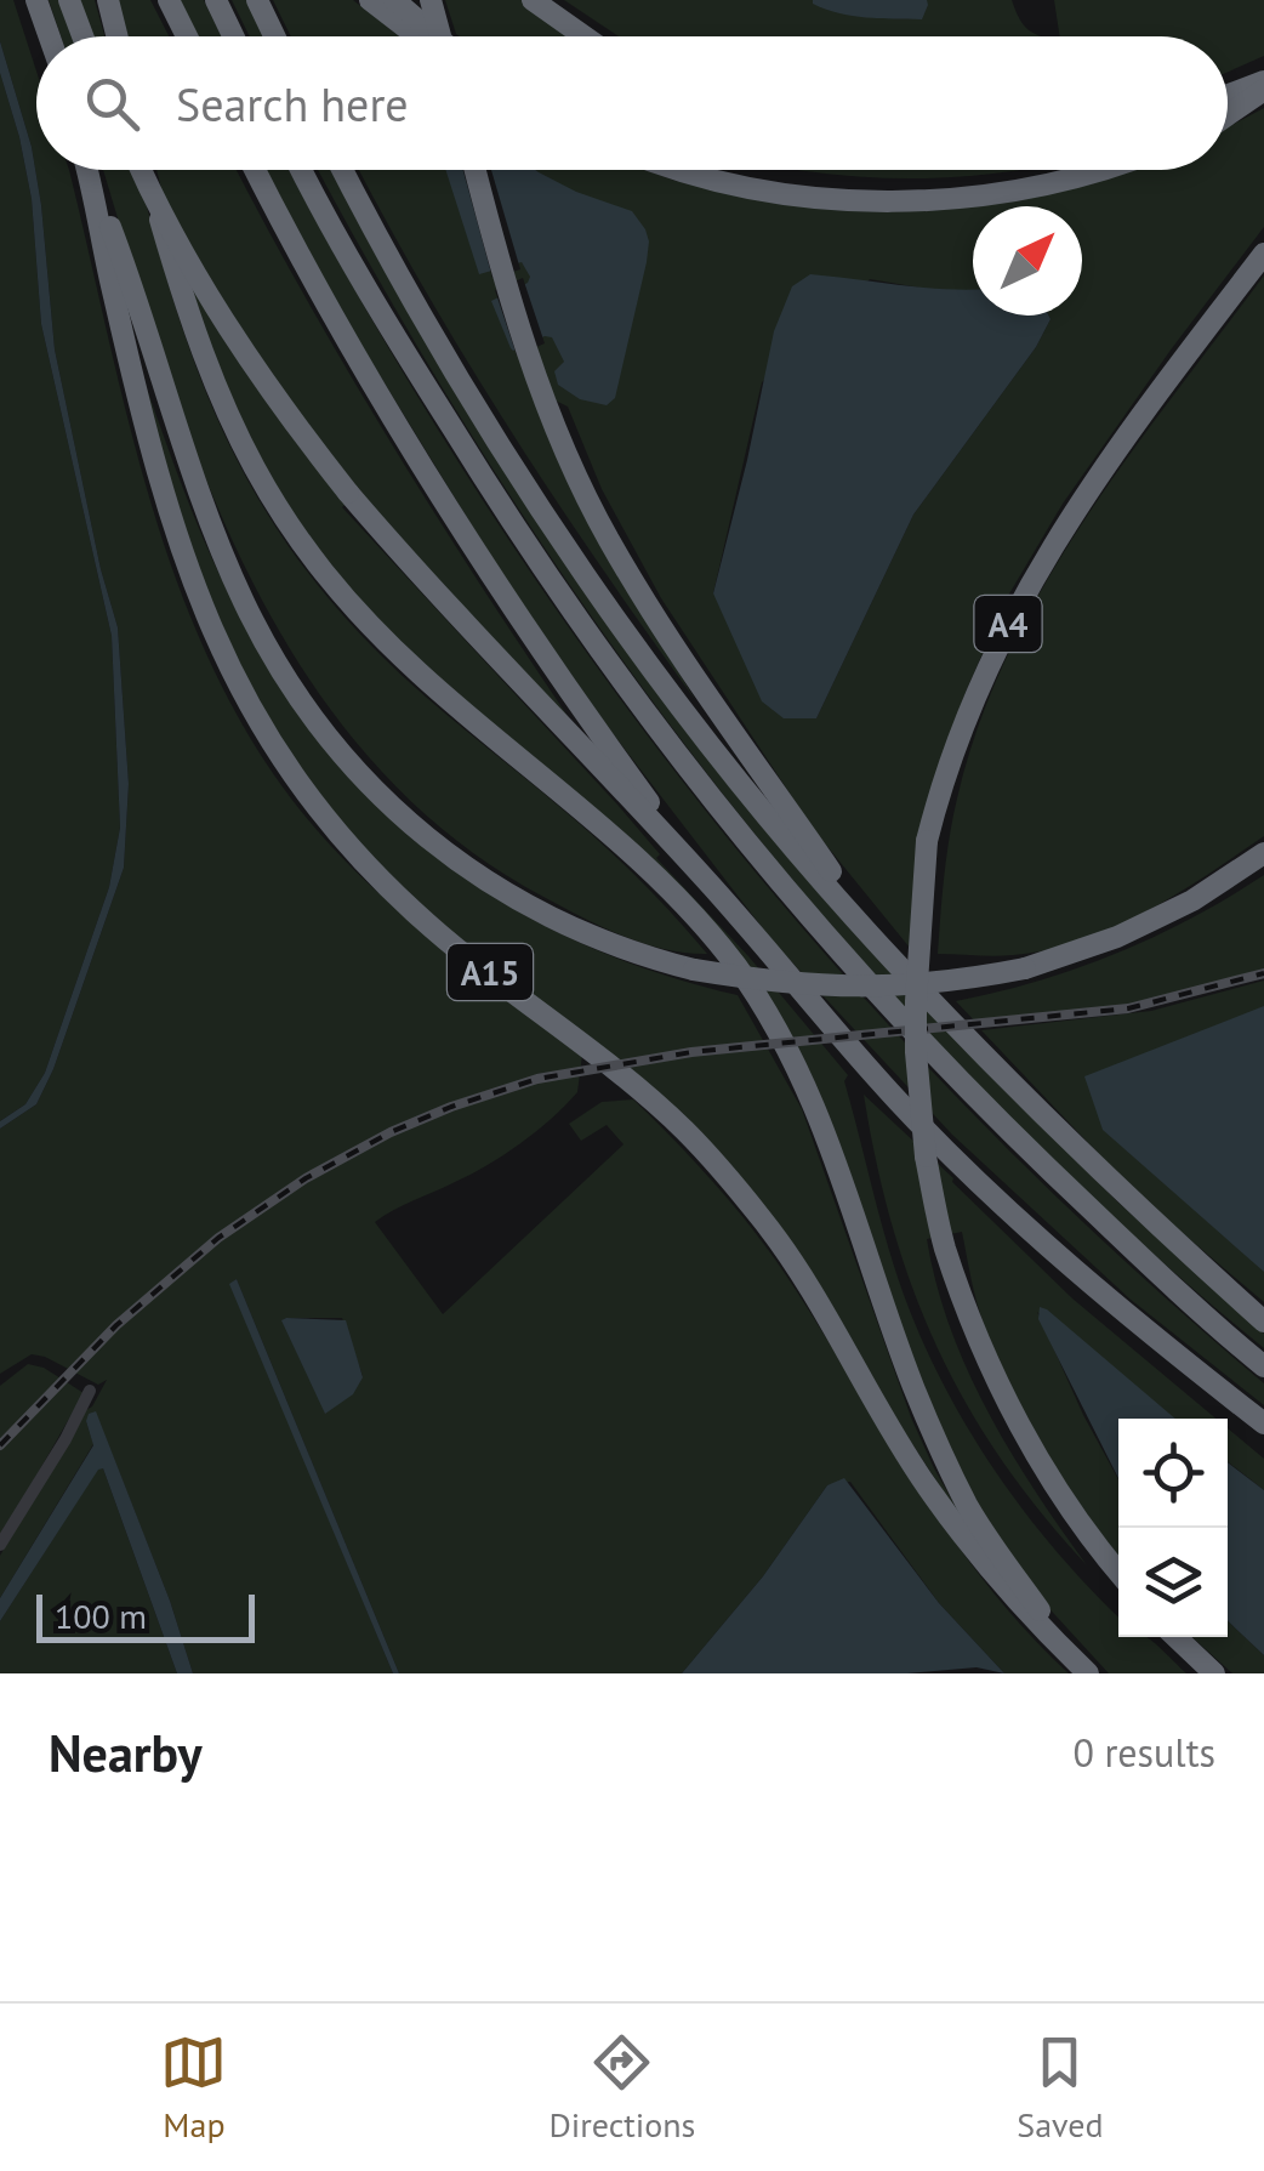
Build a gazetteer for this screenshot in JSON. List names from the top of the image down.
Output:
{
  "streets": {
    "highway": ["A4", "A15"]
  },
  "scale_bar": "100 m",
  "north": "top right",
  "page": {
    "search": "Search here",
    "scale": "100 m",
    "heading": ["Nearby", "0 results"],
    "nav": ["Map", "Directions", "Saved"]
  }
}
